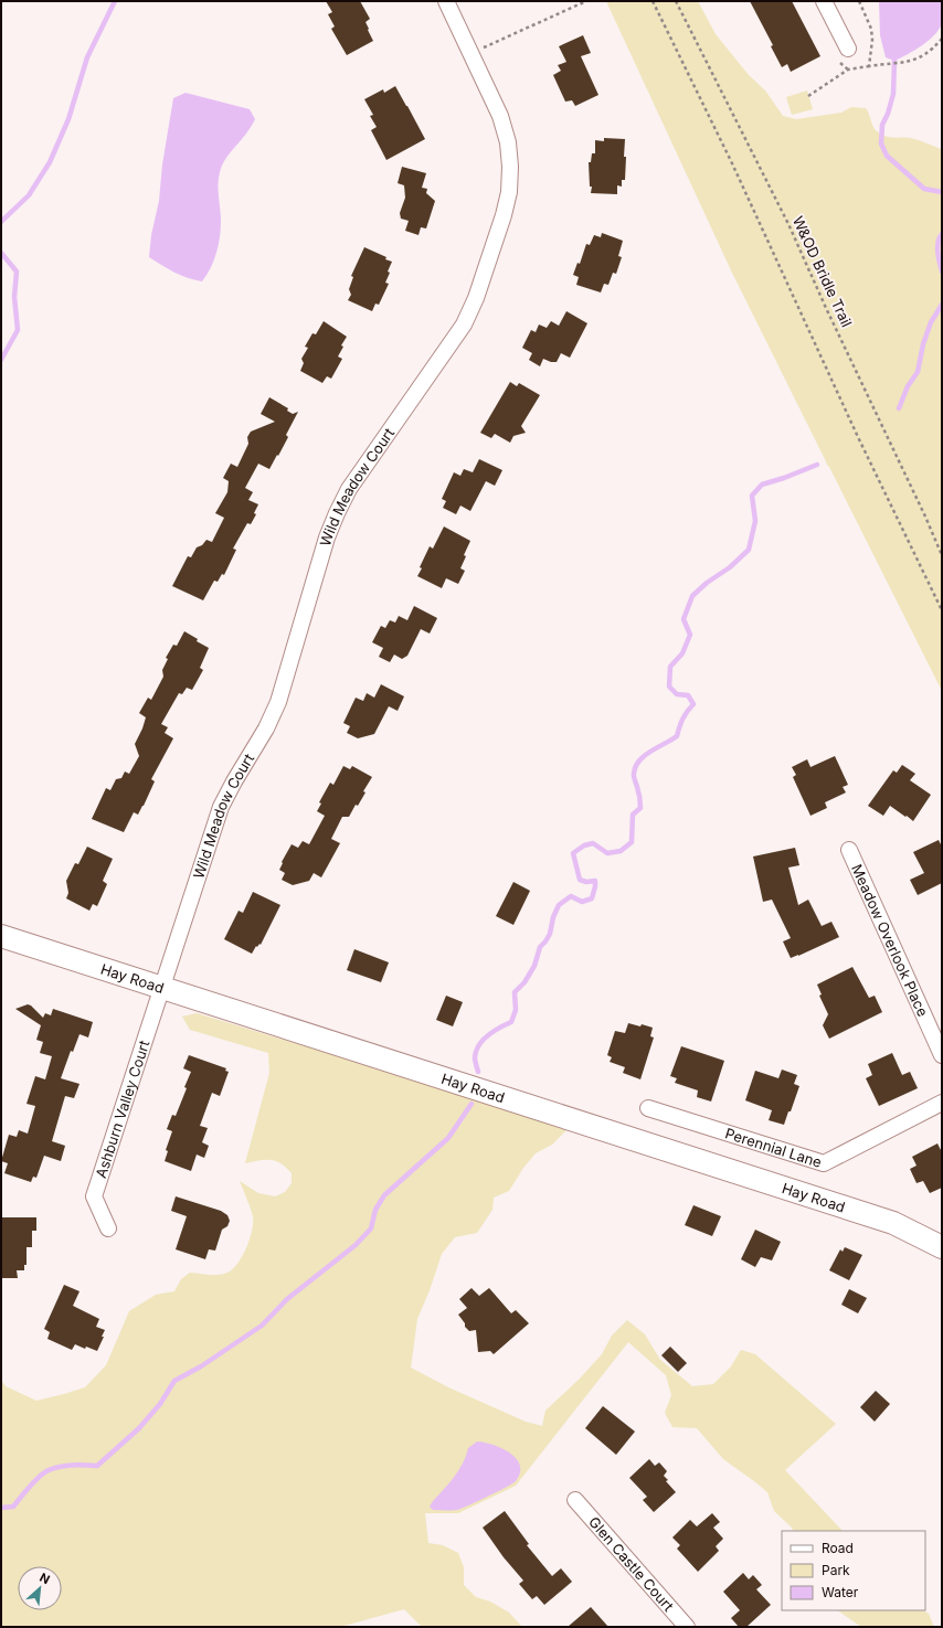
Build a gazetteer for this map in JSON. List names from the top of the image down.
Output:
{
  "streets": {
    "street": [
      "Wild Meadow Court",
      "Meadow Overlook Place",
      "Hay Road",
      "Ashburn Valley Court",
      "Perennial Lane",
      "Glen Castle Court"
    ],
    "path": ["W&OD Bridle Trail"]
  },
  "crossings": [
    ["Wild Meadow Court", "Hay Road"],
    ["Wild Meadow Court", "Ashburn Valley Court"],
    ["Hay Road", "Ashburn Valley Court"]
  ],
  "legend": ["Road", "Park", "Water"],
  "north": "top right"
}
